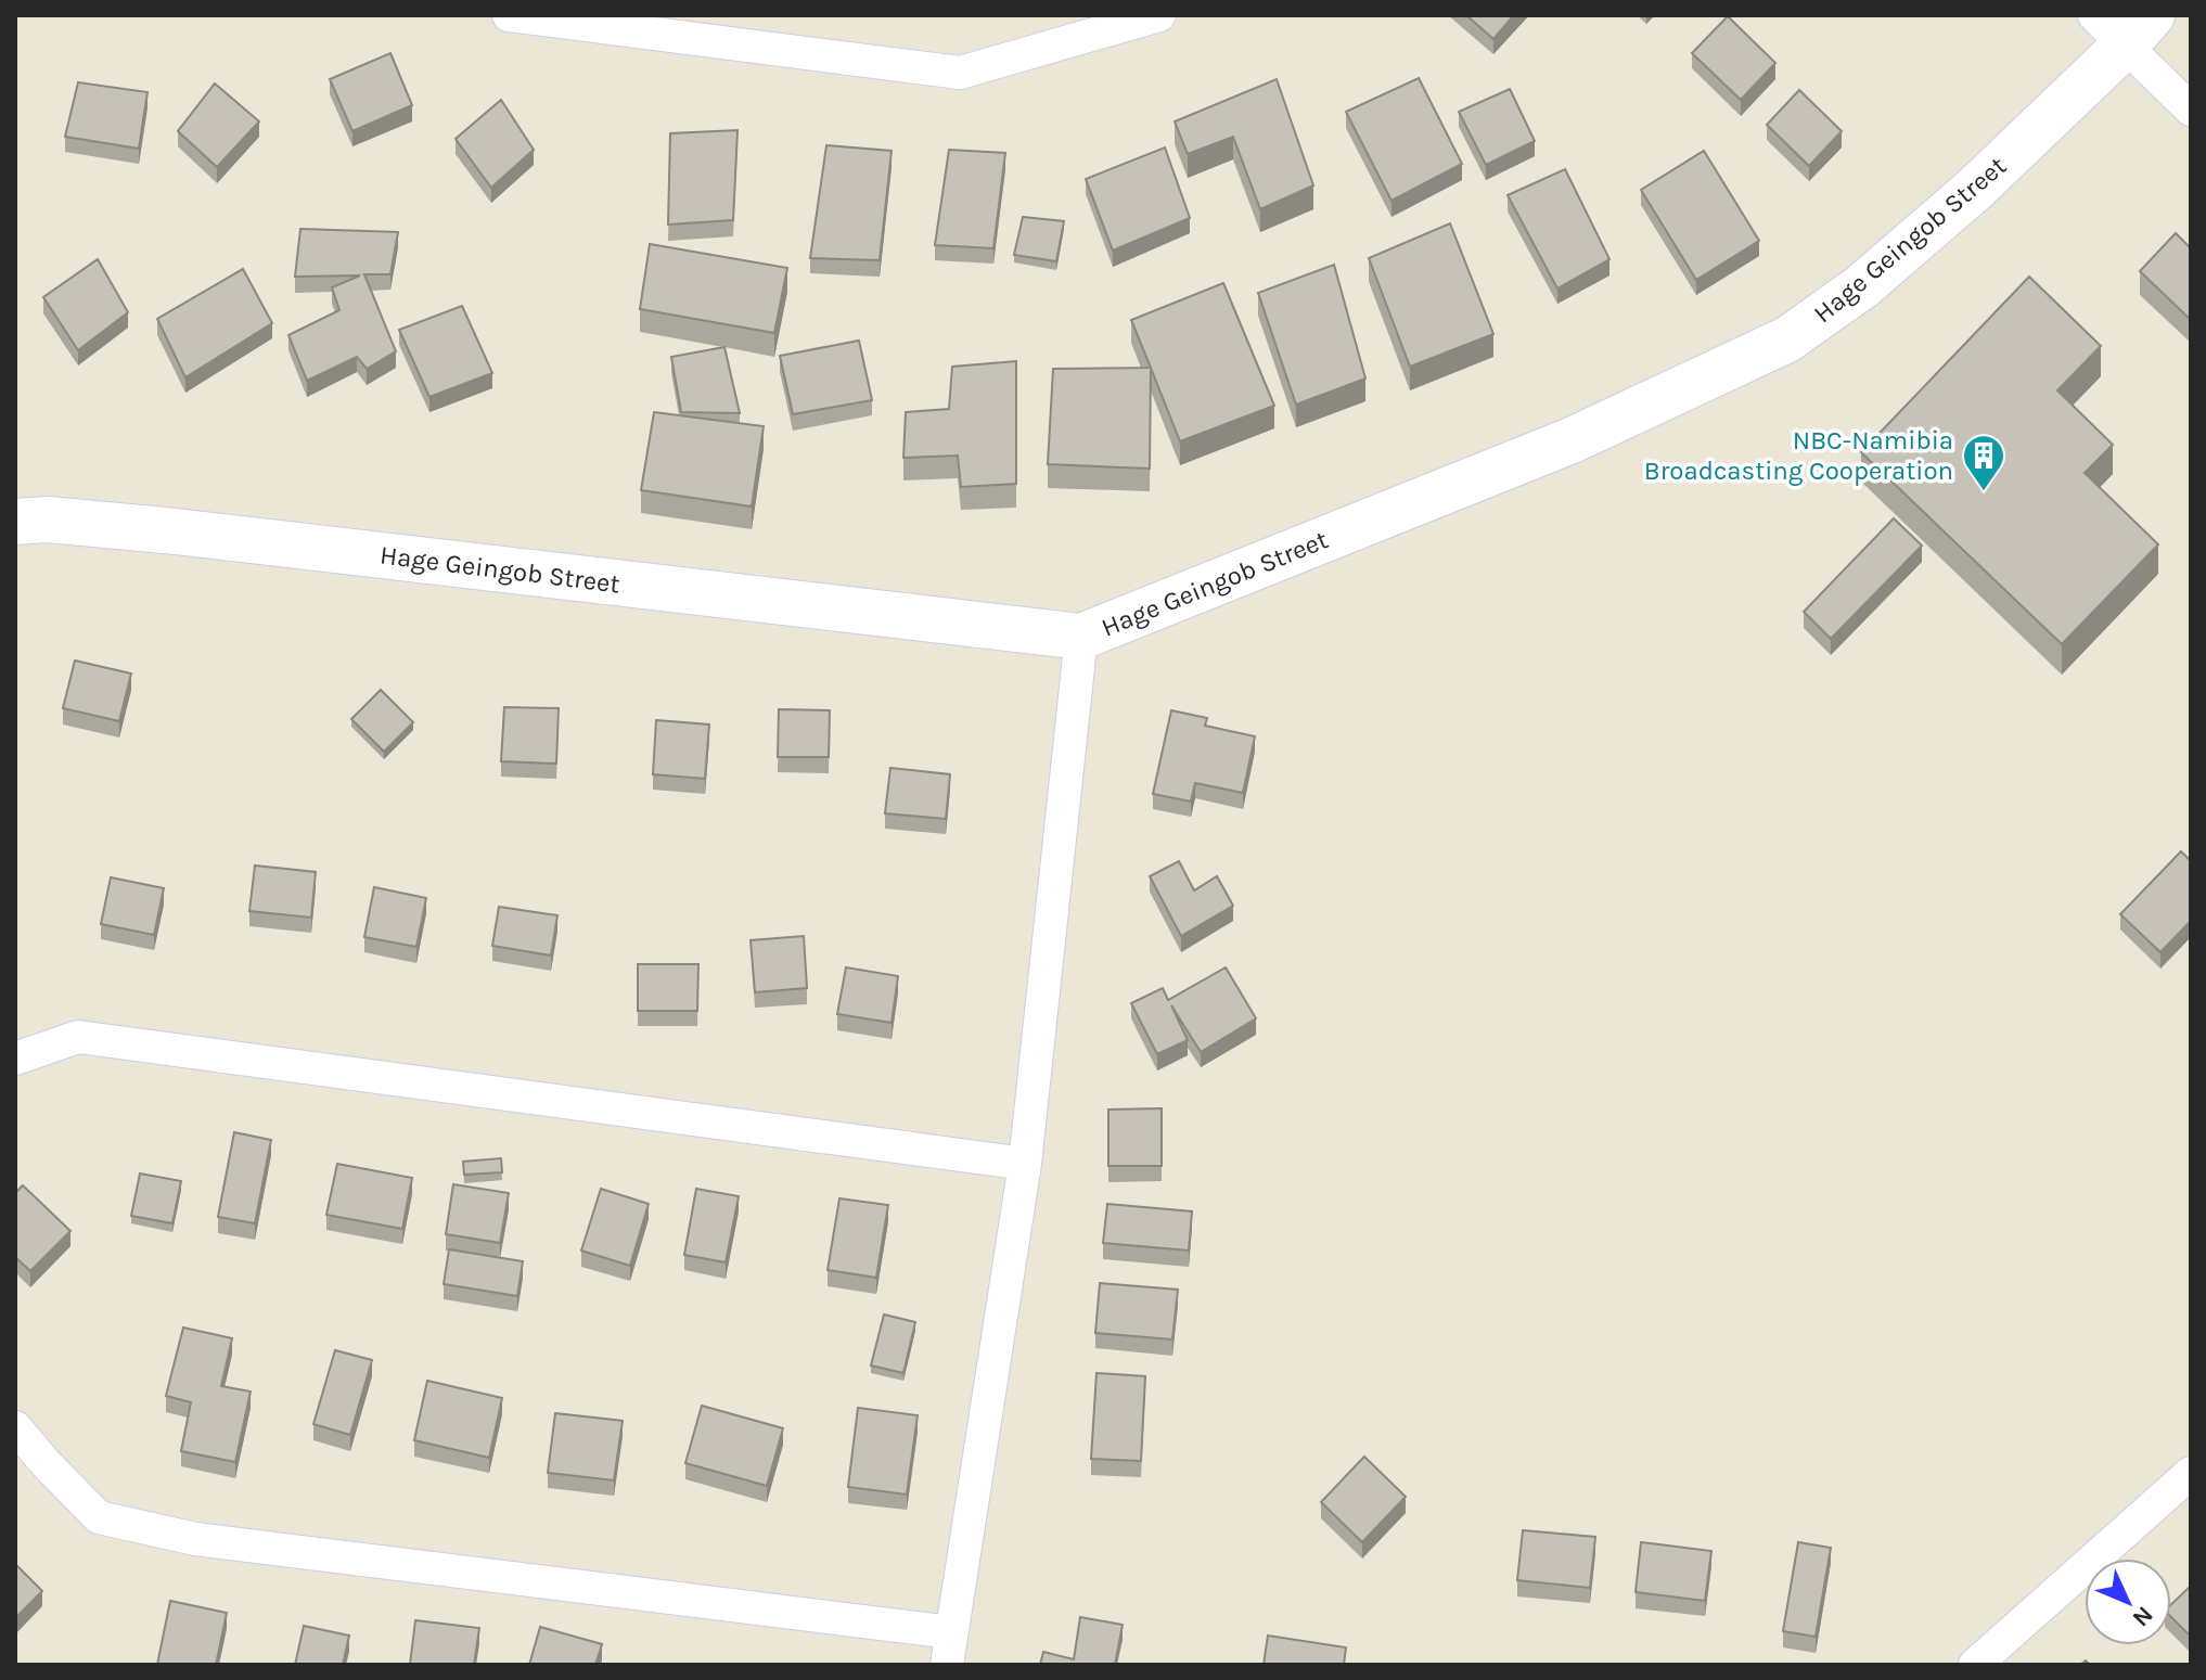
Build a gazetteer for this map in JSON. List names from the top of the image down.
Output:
{
  "streets": {
    "street": ["Hage Geingob Street"]
  },
  "places": {
    "building": ["NBC-Namibia Broadcasting Cooperation"]
  },
  "north": "bottom right"
}
